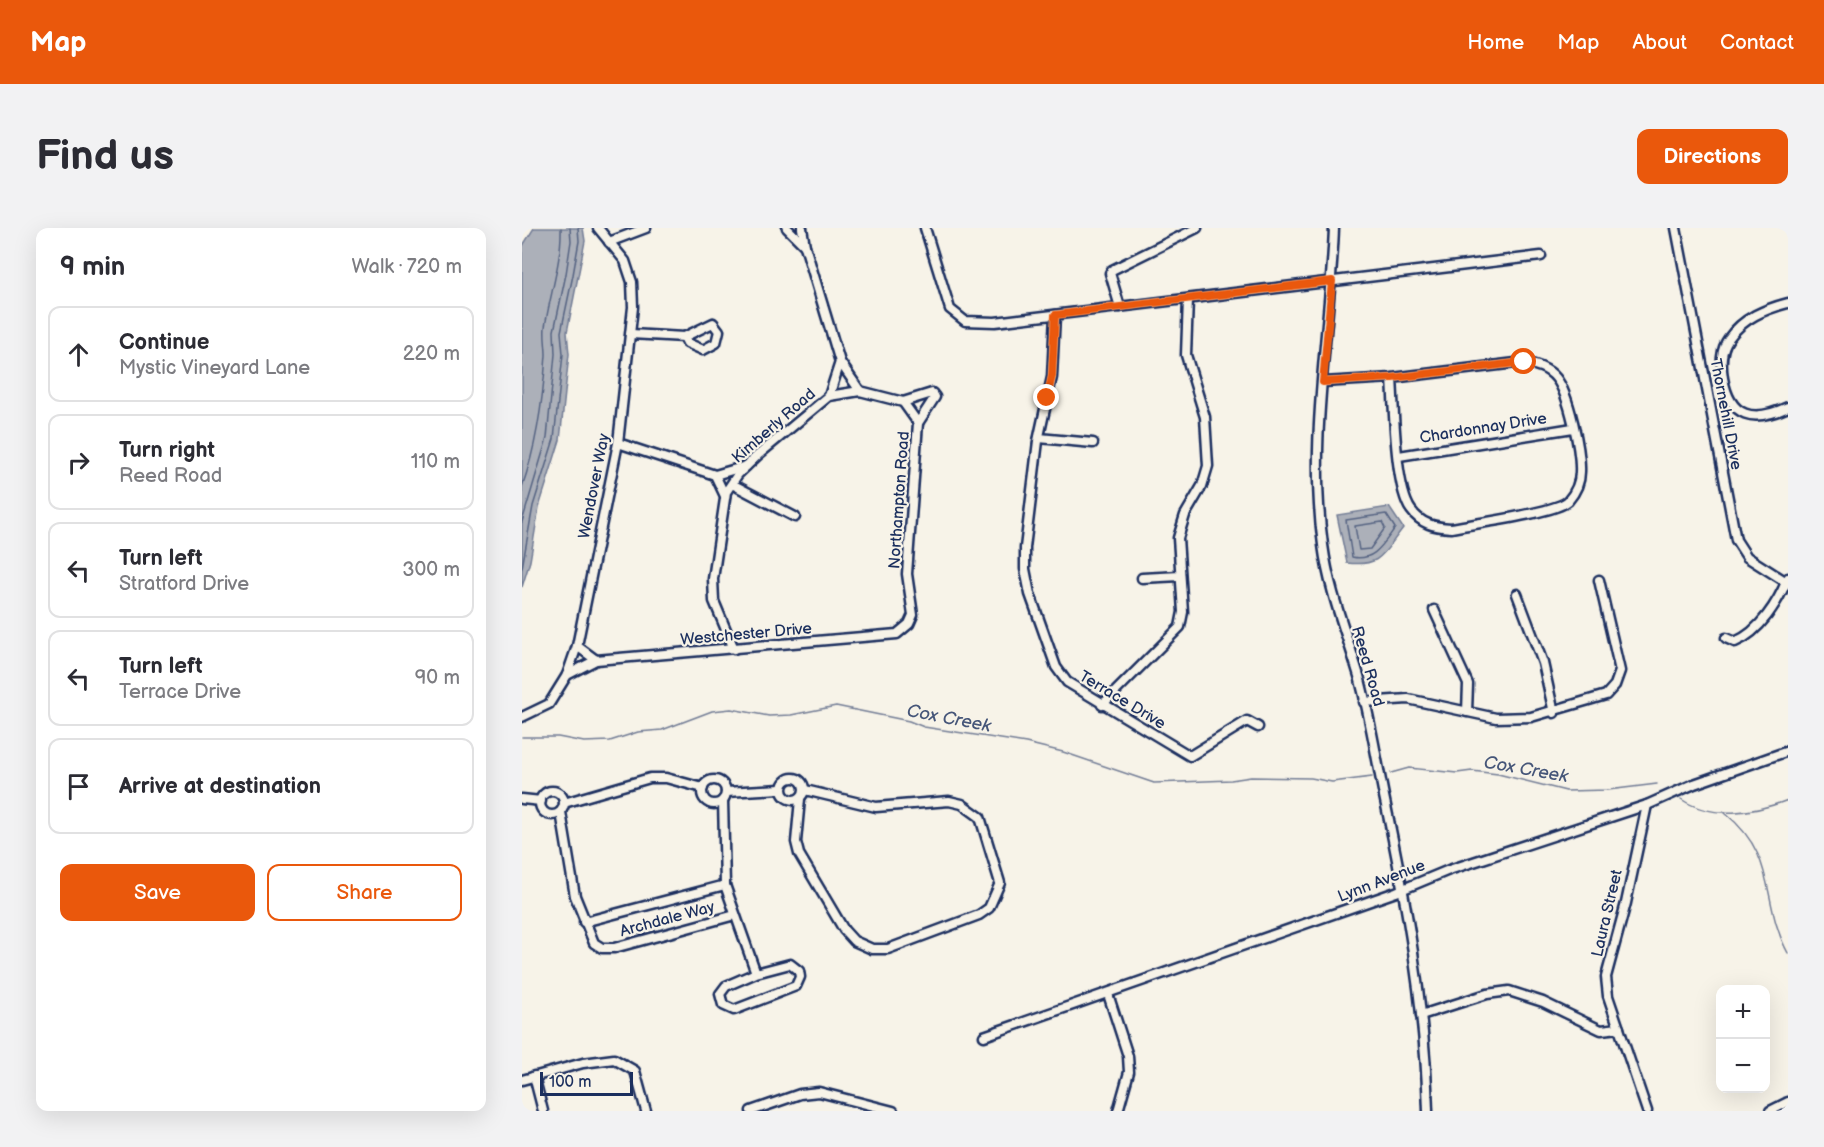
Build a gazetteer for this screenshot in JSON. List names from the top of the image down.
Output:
{
  "streets": {
    "street": [
      "Thornehill Drive",
      "Kimberly Road",
      "Chardonnay Drive",
      "Wendover Way",
      "Northampton Road",
      "Westchester Drive",
      "Reed Road",
      "Terrace Drive",
      "Lynn Avenue",
      "Laura Street",
      "Archdale Way"
    ]
  },
  "crossings": [
    ["Kimberly Road", "Westchester Drive"],
    ["Northampton Road", "Westchester Drive"],
    ["Reed Road", "Lynn Avenue"],
    ["Lynn Avenue", "Laura Street"]
  ],
  "water": ["Cox Creek"],
  "scale_bar": "100 m",
  "page": {
    "header": "Map",
    "nav": [
      "Home",
      "Map",
      "About",
      "Contact"
    ],
    "buttons": [
      "Directions",
      ["Save", "Share"]
    ],
    "title": "Find us",
    "heading": ["9 min", "Walk · 720 m"],
    "list": [
      ["Continue", "Mystic Vineyard Lane", "220 m"],
      ["Turn right", "Reed Road", "110 m"],
      ["Turn left", "Stratford Drive", "300 m"],
      ["Turn left", "Terrace Drive", "90 m"],
      "Arrive at destination"
    ],
    "map_buttons": ["+", "−"],
    "scale": "100 m"
  }
}
